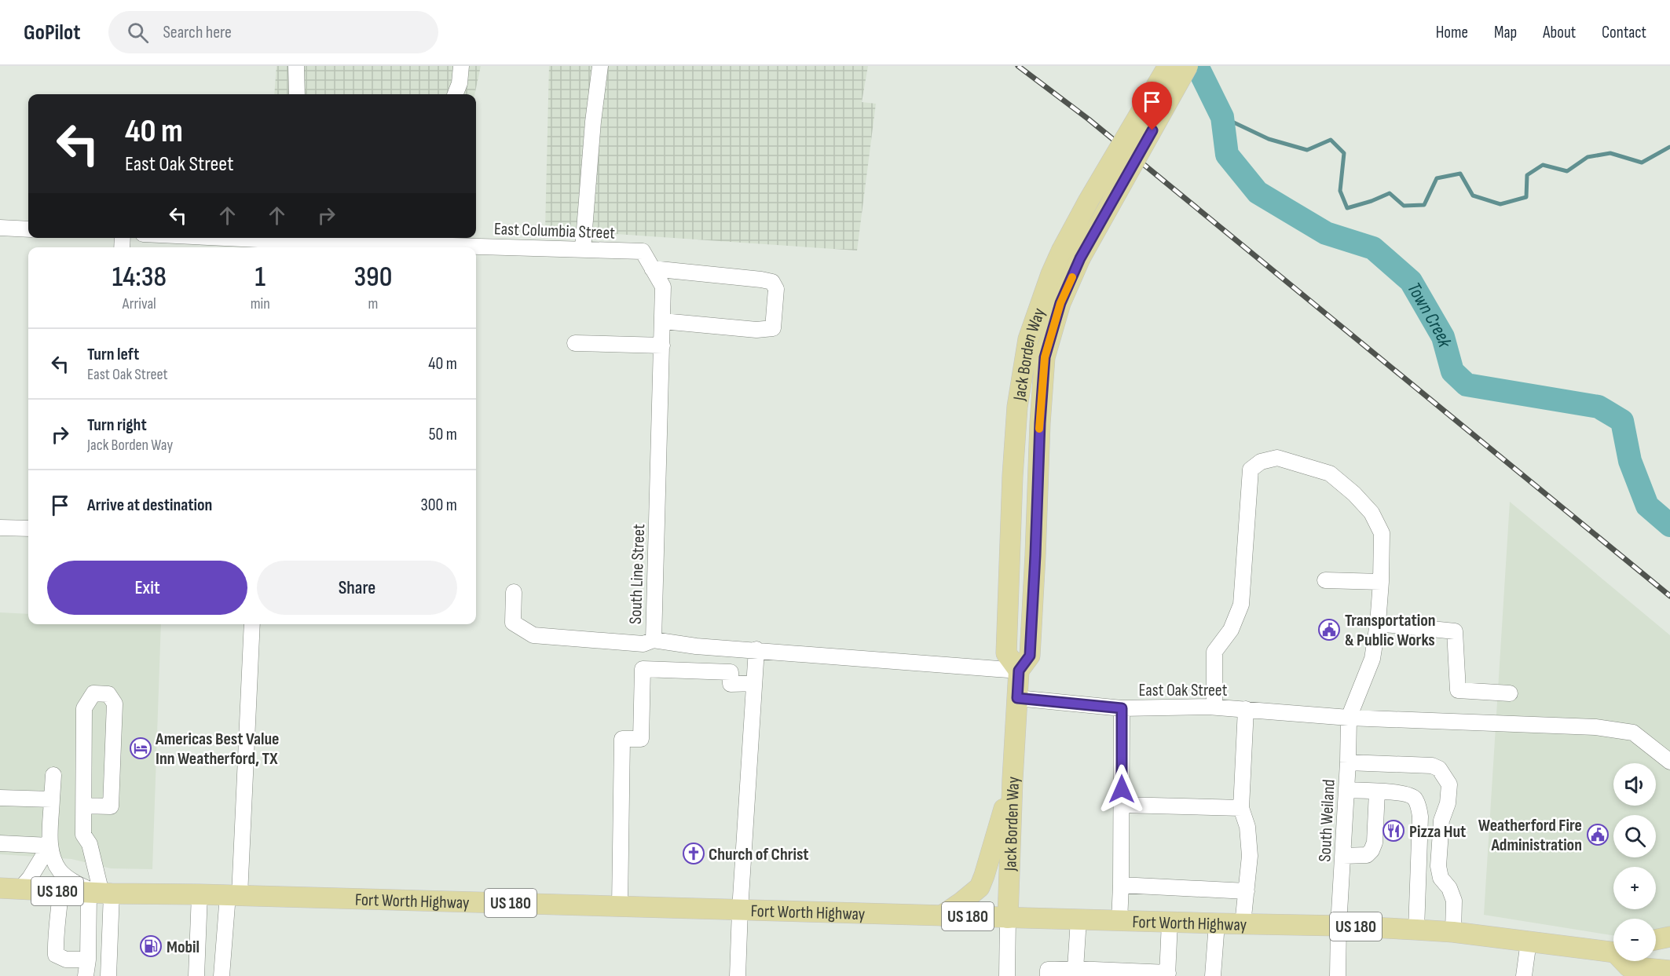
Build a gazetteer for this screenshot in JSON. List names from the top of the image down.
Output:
{
  "streets": {
    "main road": ["Jack Borden Way", "US 180", "Fort Worth Highway"],
    "street": [
      "East Columbia Street",
      "South Line Street",
      "East Oak Street",
      "South Weiland"
    ]
  },
  "crossings": [
    ["East Columbia Street", "South Line Street"],
    ["Jack Borden Way", "East Oak Street"],
    ["Jack Borden Way", "Fort Worth Highway"],
    ["East Oak Street", "South Weiland"],
    ["South Weiland", "Fort Worth Highway"]
  ],
  "water": ["Town Creek"],
  "places": {
    "public building": ["Transportation & Public Works", "Weatherford Fire Administration"],
    "hotel": ["Americas Best Value Inn Weatherford, TX"],
    "restaurant": ["Pizza Hut"],
    "church": ["Church of Christ"],
    "fuel station": ["Mobil"]
  },
  "page": {
    "header": "GoPilot",
    "search": "Search here",
    "nav": [
      "Home",
      "Map",
      "About",
      "Contact"
    ],
    "turn": ["40 m", "East Oak Street"],
    "eta": [
      "14:38",
      "Arrival",
      "1",
      "min",
      "390",
      "m"
    ],
    "list": [
      {
        "name": "Turn left",
        "note": "East Oak Street",
        "value": "40 m"
      },
      {
        "name": "Turn right",
        "note": "Jack Borden Way",
        "value": "50 m"
      },
      {
        "name": "Arrive at destination",
        "value": "300 m"
      }
    ],
    "buttons": ["Exit", "Share"],
    "map_buttons": ["+", "−"]
  }
}
